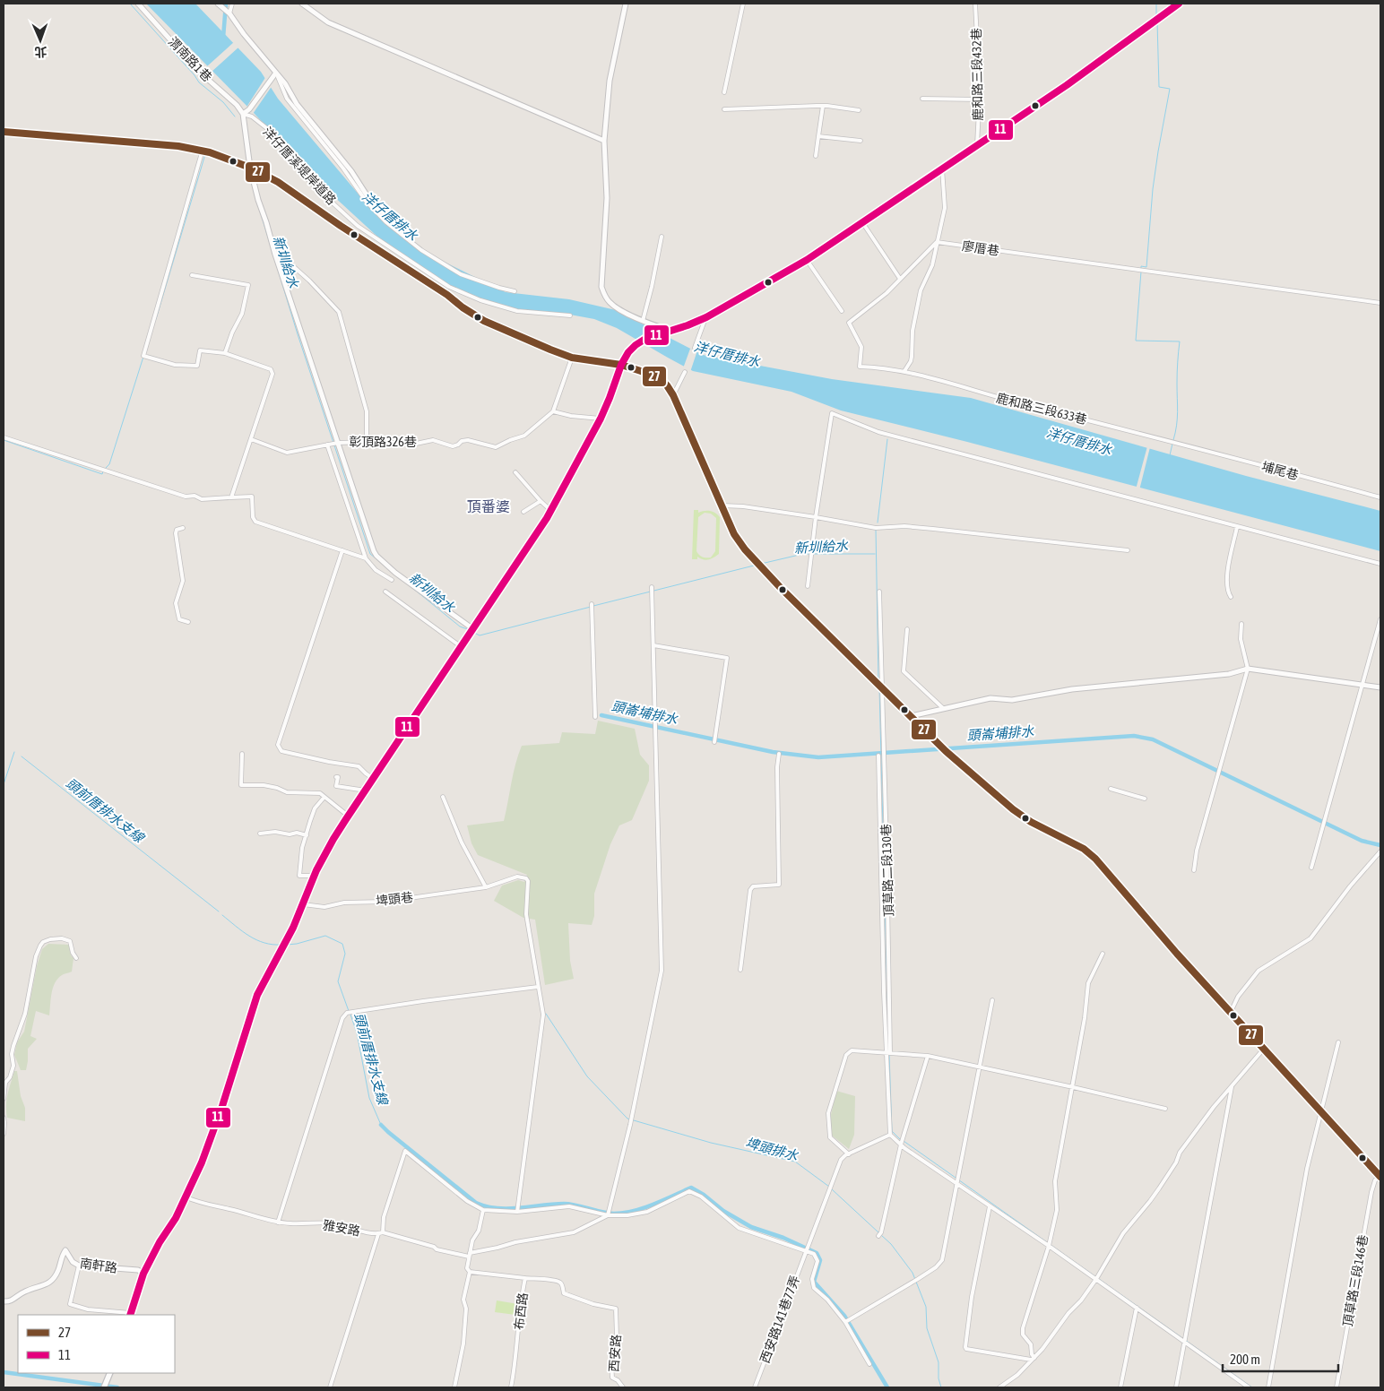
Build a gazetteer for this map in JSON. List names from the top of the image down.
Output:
{
  "streets": {
    "street": [
      "渭南路1巷",
      "鹿和路三段432巷",
      "洋仔厝溪堤岸道路",
      "廖厝巷",
      "鹿和路三段633巷",
      "彰頂路326巷",
      "埔尾巷",
      "頂草路二段130巷",
      "埤頭巷",
      "雅安路",
      "南軒路",
      "頂草路三段146巷",
      "布西路",
      "西安路141巷77弄",
      "西安路"
    ]
  },
  "crossings": [
    ["渭南路1巷", "洋仔厝溪堤岸道路"],
    ["鹿和路三段633巷", "埔尾巷"],
    ["布西路", "西安路"]
  ],
  "districts": ["頂番婆"],
  "water": [
    "洋仔厝排水",
    "新圳給水",
    "頭崙埔排水",
    "頭前厝排水支線",
    "埤頭排水"
  ],
  "lines": ["transit line 11", "transit line 27"],
  "legend": ["27", "11"],
  "scale_bar": "200 m",
  "north": "bottom"
}
